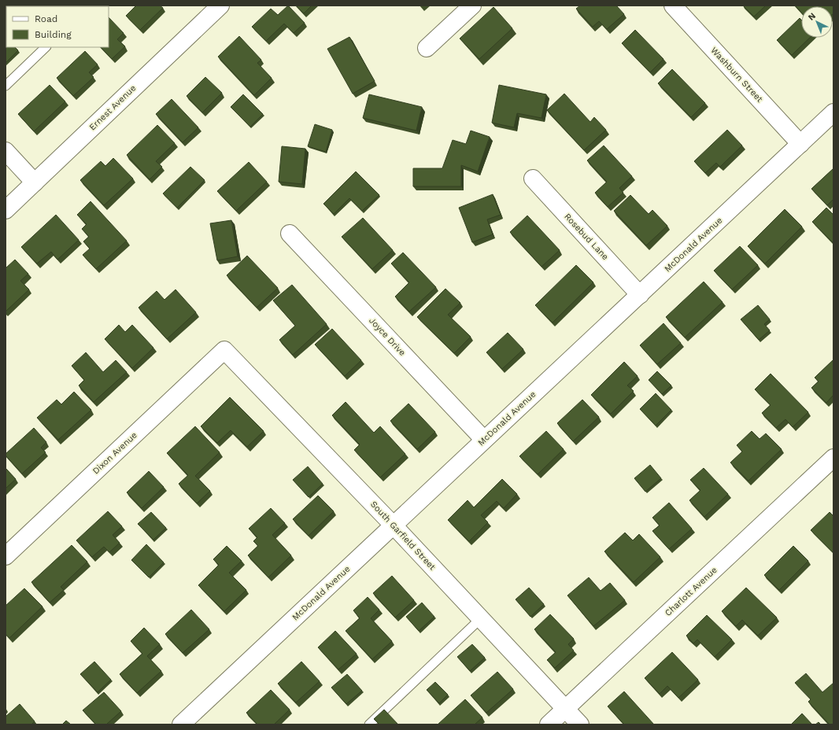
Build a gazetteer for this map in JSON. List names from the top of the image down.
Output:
{
  "streets": {
    "street": [
      "Washburn Street",
      "Ernest Avenue",
      "Rosebud Lane",
      "McDonald Avenue",
      "Joyce Drive",
      "Dixon Avenue",
      "South Garfield Street",
      "Charlott Avenue"
    ]
  },
  "crossings": [
    ["Washburn Street", "McDonald Avenue"],
    ["Rosebud Lane", "McDonald Avenue"],
    ["McDonald Avenue", "Joyce Drive"],
    ["McDonald Avenue", "South Garfield Street"],
    ["Dixon Avenue", "South Garfield Street"],
    ["South Garfield Street", "Charlott Avenue"]
  ],
  "legend": ["Road", "Building"],
  "north": "top left"
}
